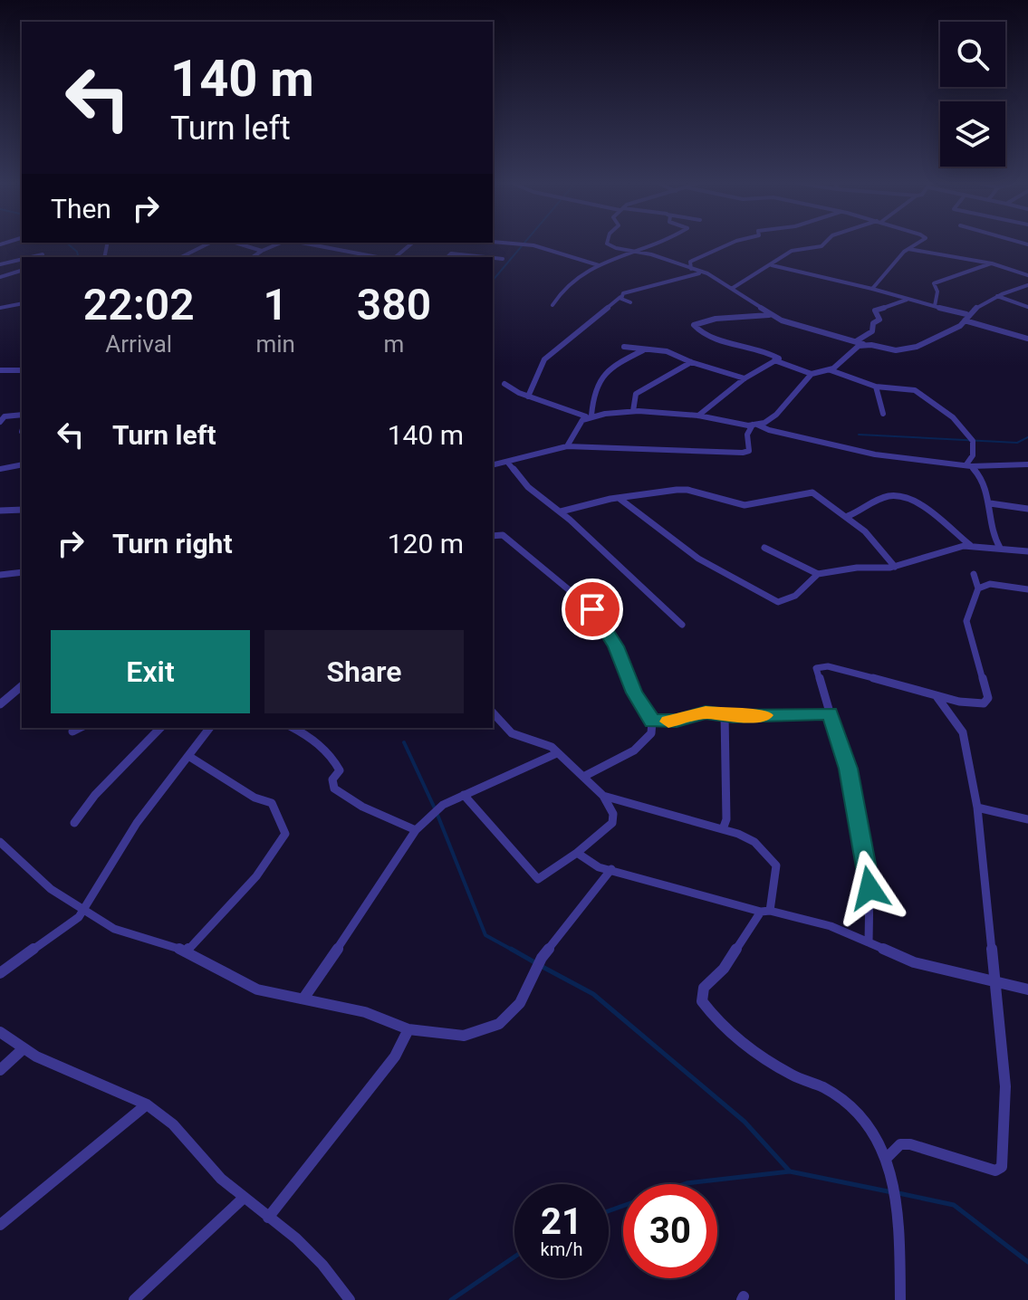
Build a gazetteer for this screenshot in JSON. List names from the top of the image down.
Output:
{
  "page": {
    "turn": ["140 m", "Turn left"],
    "then": "Then",
    "eta": [
      "22:02",
      "Arrival",
      "1",
      "min",
      "380",
      "m"
    ],
    "list": [
      {
        "name": "Turn left",
        "value": "140 m"
      },
      {
        "name": "Turn right",
        "value": "120 m"
      }
    ],
    "buttons": ["Exit", "Share"],
    "speed": "21 km/h",
    "limit": "30"
  }
}
